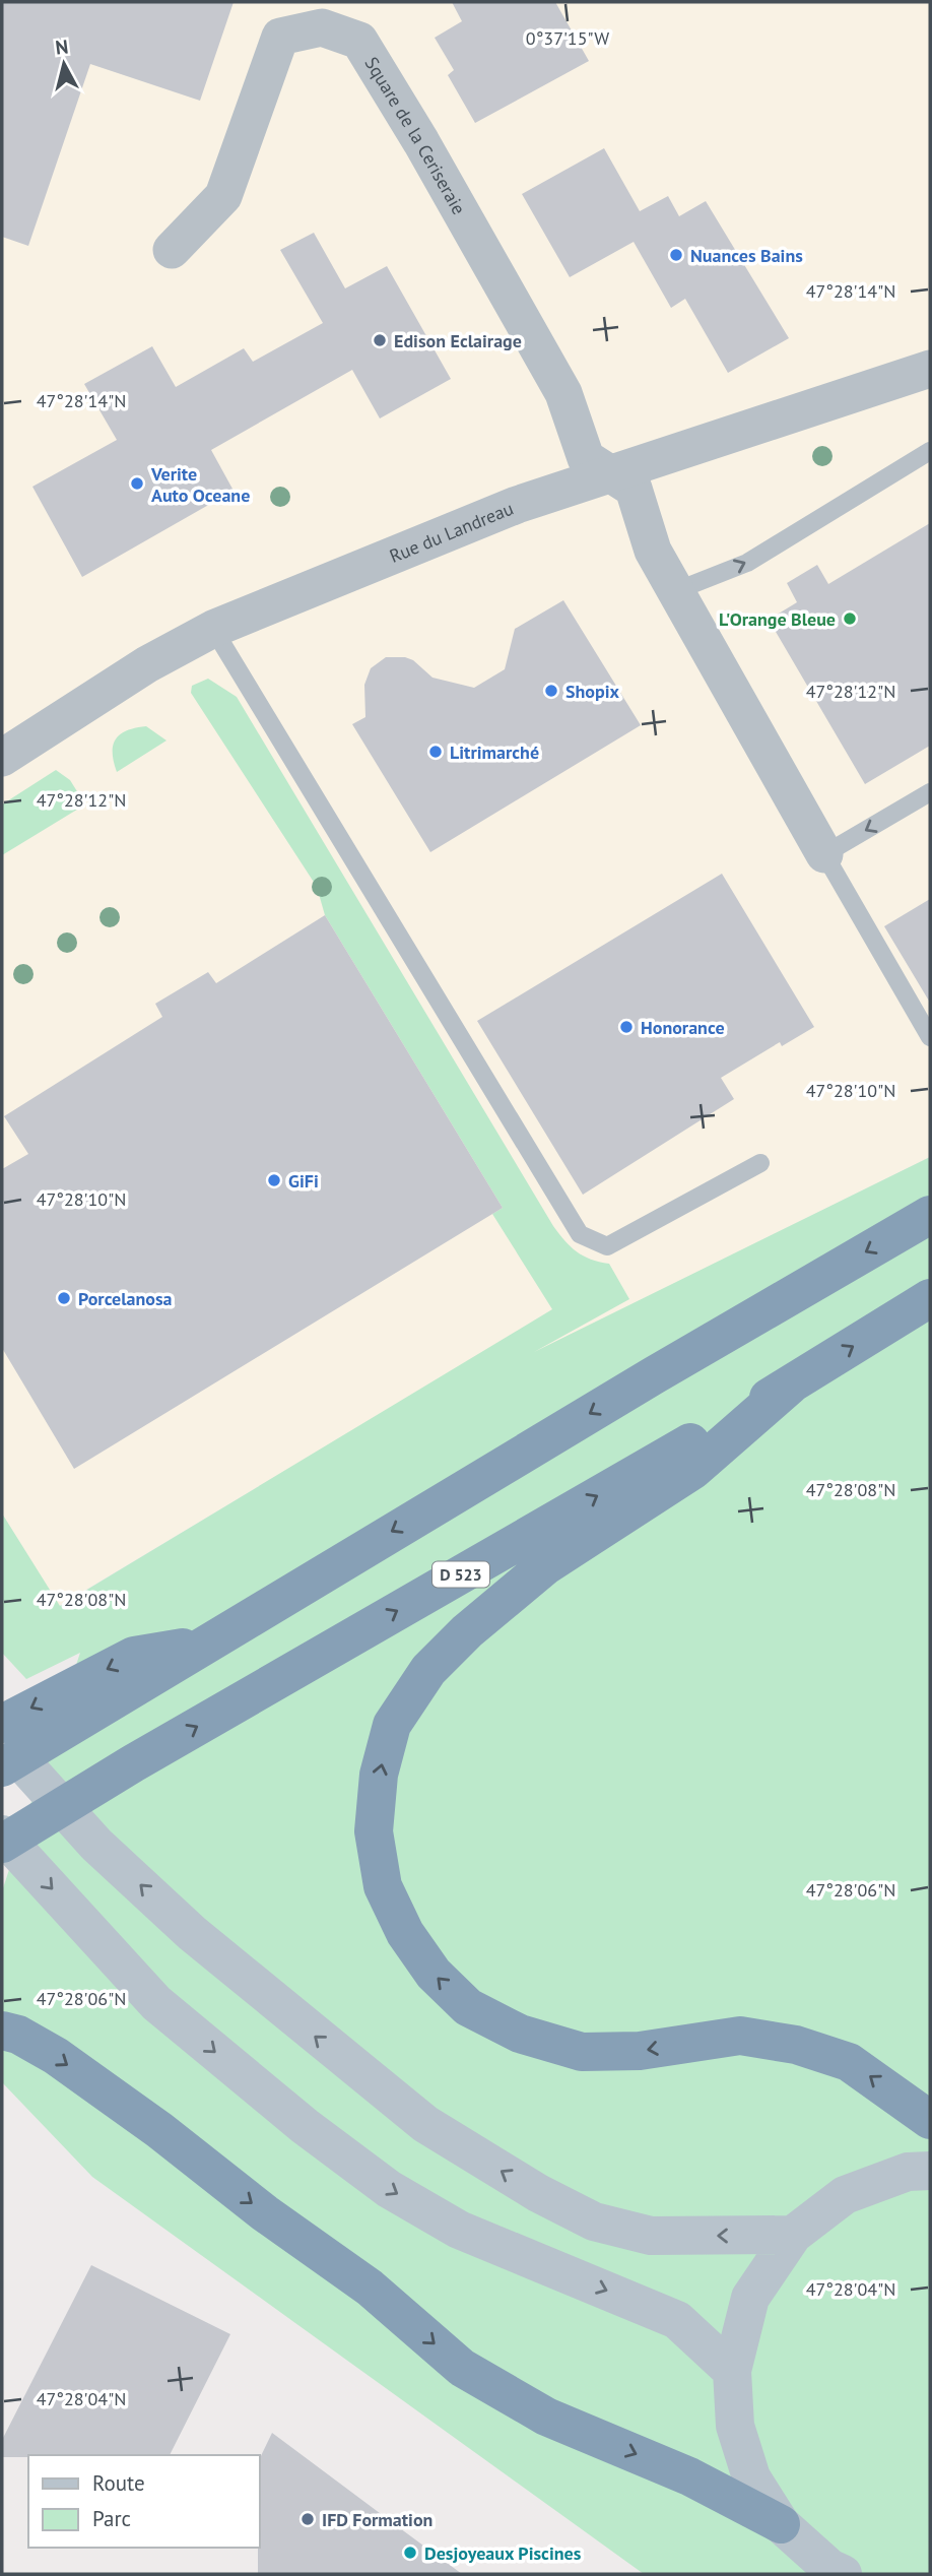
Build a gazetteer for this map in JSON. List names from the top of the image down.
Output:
{
  "streets": {
    "highway": ["D 523"],
    "street": ["Square de la Ceriseraie", "Rue du Landreau"]
  },
  "crossings": [
    ["Square de la Ceriseraie", "Rue du Landreau"]
  ],
  "places": [
    "Nuances Bains",
    "Edison Eclairage",
    "Verite Auto Oceane",
    "L'Orange Bleue",
    "Shopix",
    "Litrimarché",
    "Honorance",
    "GiFi",
    "Porcelanosa",
    "IFD Formation",
    "Desjoyeaux Piscines"
  ],
  "legend": ["Route", "Parc"],
  "north": "top",
  "coordinates": [
    "0°37'15\"W",
    "47°28'14\"N",
    "47°28'12\"N",
    "47°28'10\"N",
    "47°28'08\"N",
    "47°28'06\"N",
    "47°28'04\"N"
  ]
}
